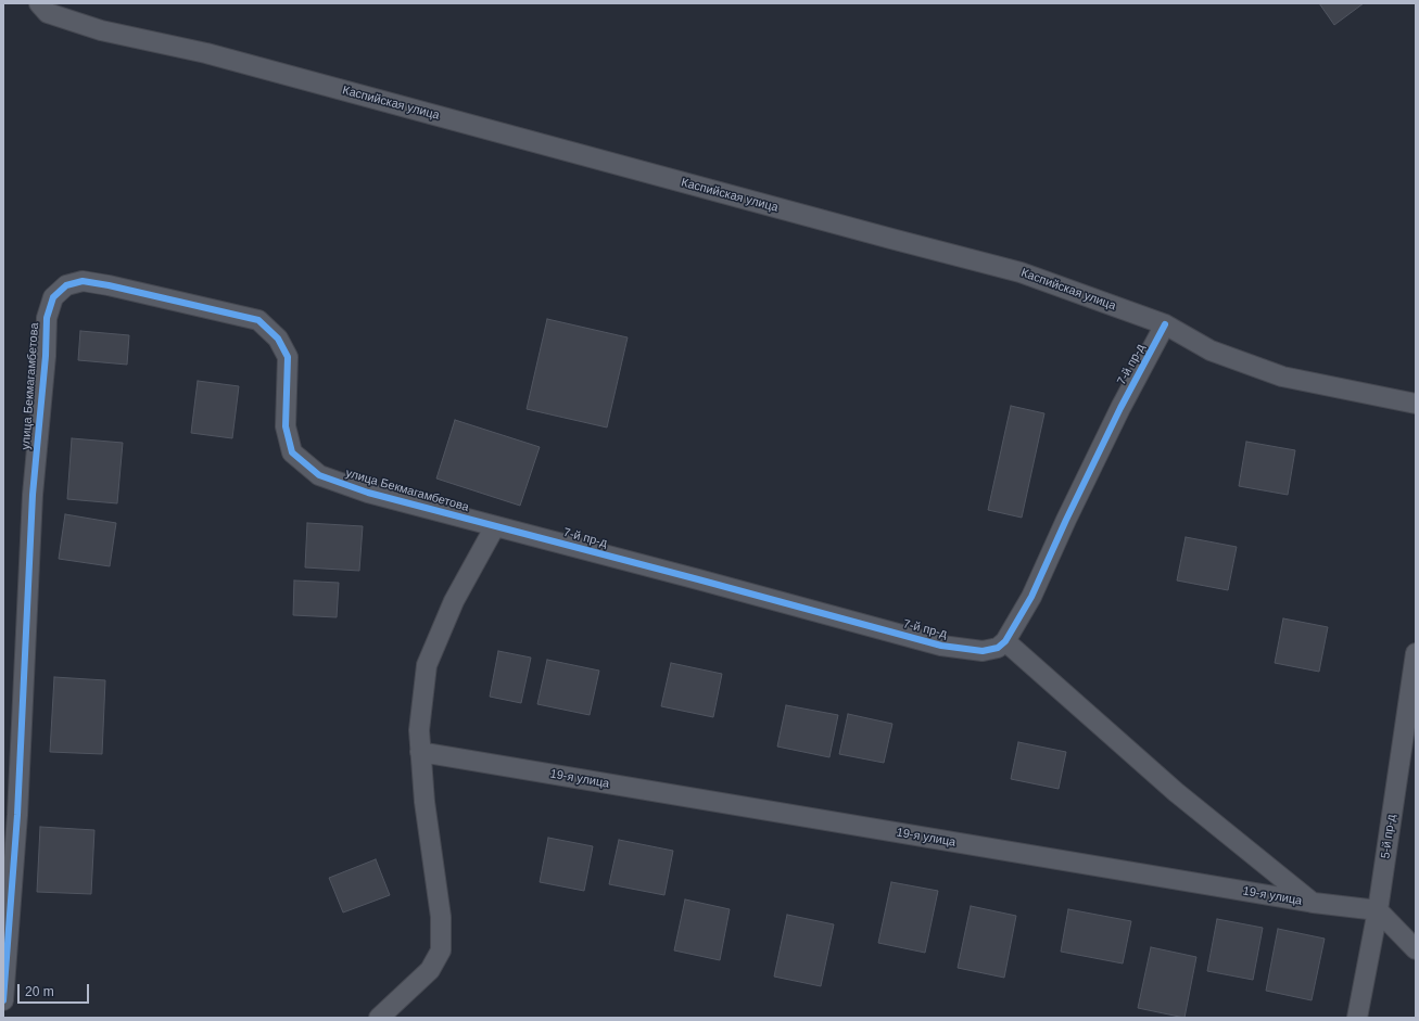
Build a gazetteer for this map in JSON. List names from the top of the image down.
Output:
{
  "streets": {
    "street": [
      "Каспийская улица",
      "7-й пр-д",
      "улица Бекмагамбетова",
      "19-я улица",
      "5-й пр-д"
    ]
  },
  "crossings": [
    ["Каспийская улица", "7-й пр-д"],
    ["7-й пр-д", "улица Бекмагамбетова"],
    ["19-я улица", "5-й пр-д"]
  ],
  "scale_bar": "20 m"
}
